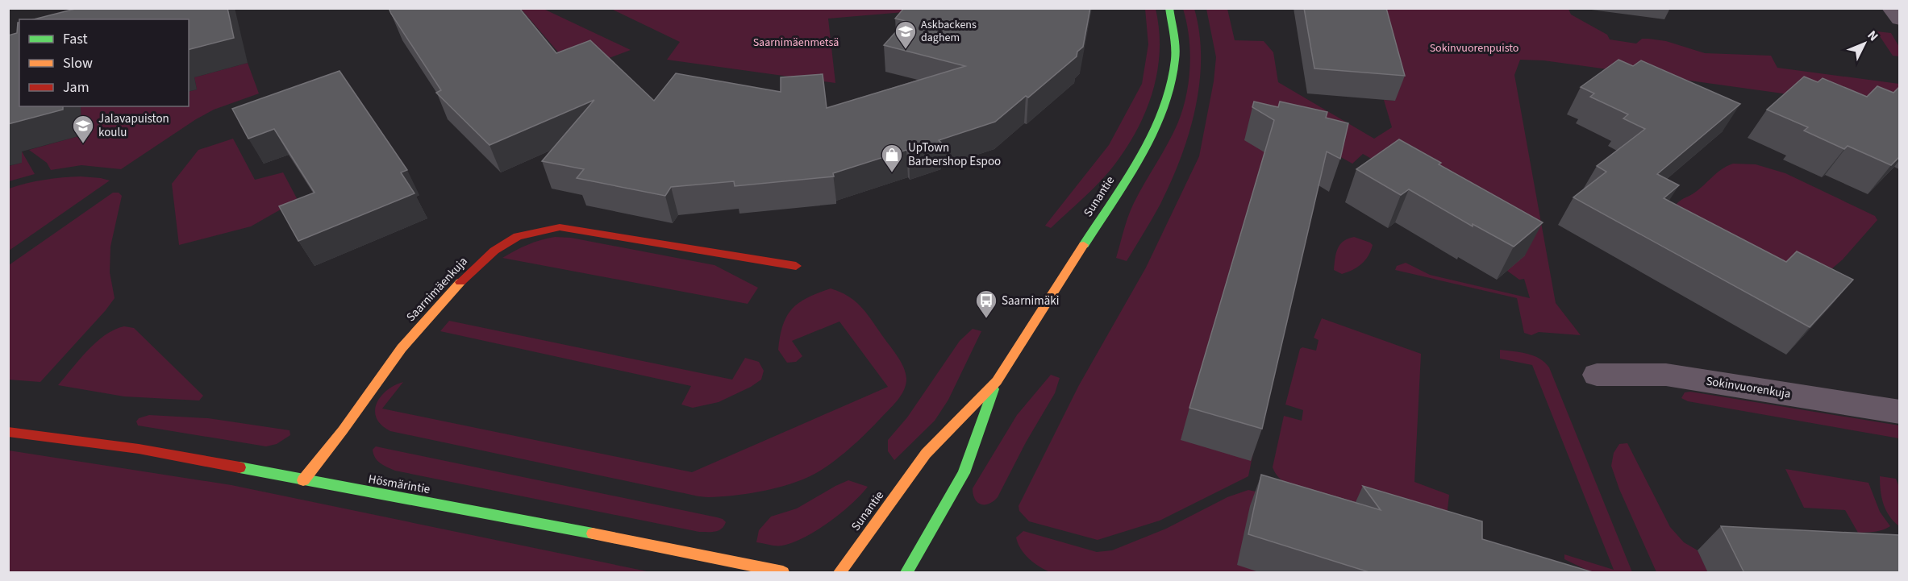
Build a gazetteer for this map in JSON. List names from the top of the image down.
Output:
{
  "streets": {
    "street": [
      "Sunantie",
      "Saarnimäenkuja",
      "Sokinvuorenkuja",
      "Hösmärintie"
    ]
  },
  "crossings": [
    ["Saarnimäenkuja", "Hösmärintie"]
  ],
  "parks": ["Saarnimäenmetsä", "Sokinvuorenpuisto"],
  "places": {
    "school or university": ["Askbackens daghem", "Jalavapuiston koulu"],
    "shop": ["UpTown Barbershop Espoo"],
    "bus stop": ["Saarnimäki"]
  },
  "legend": ["Fast", "Slow", "Jam"],
  "north": "top right"
}
